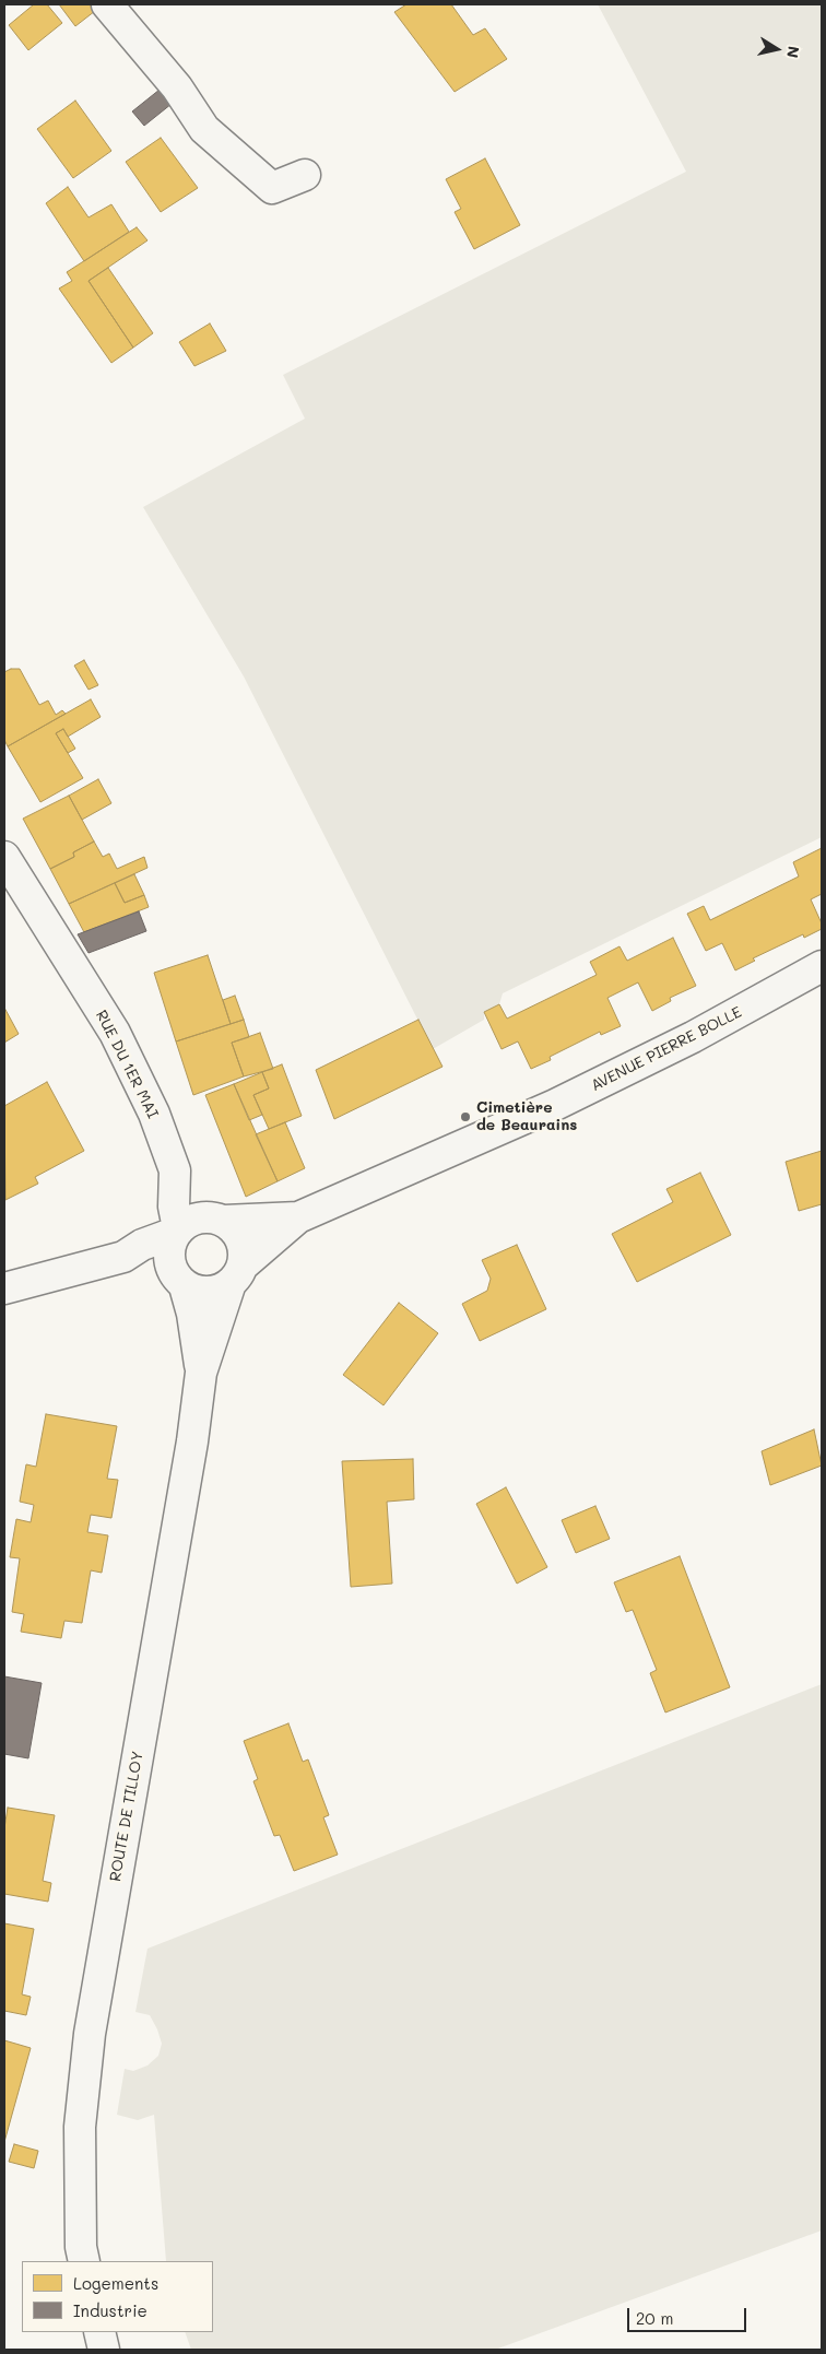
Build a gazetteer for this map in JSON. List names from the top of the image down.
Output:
{
  "streets": {
    "street": ["AVENUE PIERRE BOLLE", "RUE DU 1ER MAI", "ROUTE DE TILLOY"]
  },
  "crossings": [
    ["AVENUE PIERRE BOLLE", "RUE DU 1ER MAI"],
    ["AVENUE PIERRE BOLLE", "ROUTE DE TILLOY"],
    ["RUE DU 1ER MAI", "ROUTE DE TILLOY"]
  ],
  "places": ["Cimetière de Beaurains"],
  "legend": ["Logements", "Industrie"],
  "scale_bar": "20 m",
  "north": "right"
}
